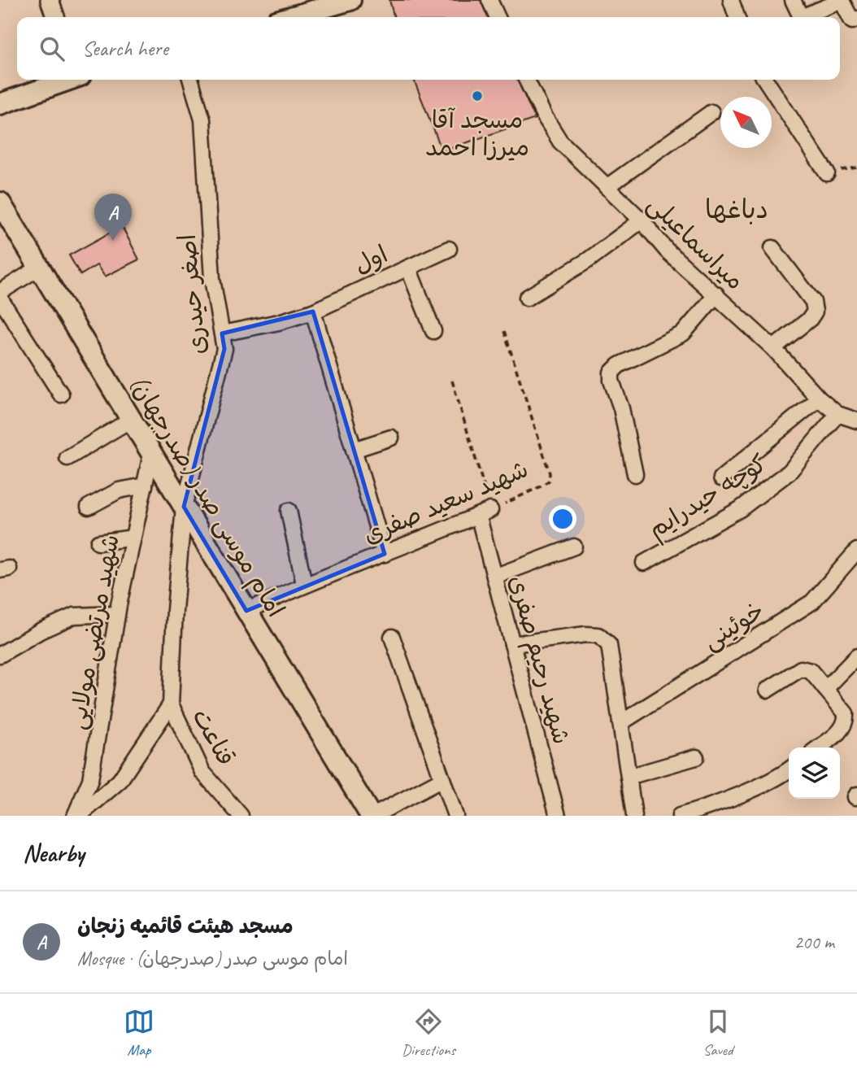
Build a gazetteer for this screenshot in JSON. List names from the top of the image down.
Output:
{
  "streets": {
    "main road": ["(صدرجهان) امام موسی صدر"],
    "street": [
      "میراسماعیلی",
      "اول",
      "اصغر حیدری",
      "کوچه حیدرایم",
      "شهید سعید صفری",
      "خوئینی",
      "شهید مرتضی مولایی",
      "شهید رحیم صفری",
      "قناعت"
    ]
  },
  "crossings": [
    ["میراسماعیلی", "کوچه حیدرایم"],
    ["اول", "اصغر حیدری"],
    ["اصغر حیدری", "(صدرجهان) امام موسی صدر"],
    ["اصغر حیدری", "قناعت"],
    ["(صدرجهان) امام موسی صدر", "شهید سعید صفری"],
    ["(صدرجهان) امام موسی صدر", "شهید مرتضی مولایی"],
    ["شهید سعید صفری", "شهید رحیم صفری"]
  ],
  "districts": ["دباغها"],
  "places": ["مسجد آقا میرزا احمد"],
  "north": "top left",
  "page": {
    "search": "Search here",
    "pins": "A",
    "heading": "Nearby",
    "list": [
      {
        "mark": "A",
        "name": "مسجد هیئت قائمیه زنجان",
        "note": "Mosque · (صدرجهان) امام موسی صدر",
        "value": "200 m"
      }
    ],
    "nav": ["Map", "Directions", "Saved"]
  }
}
